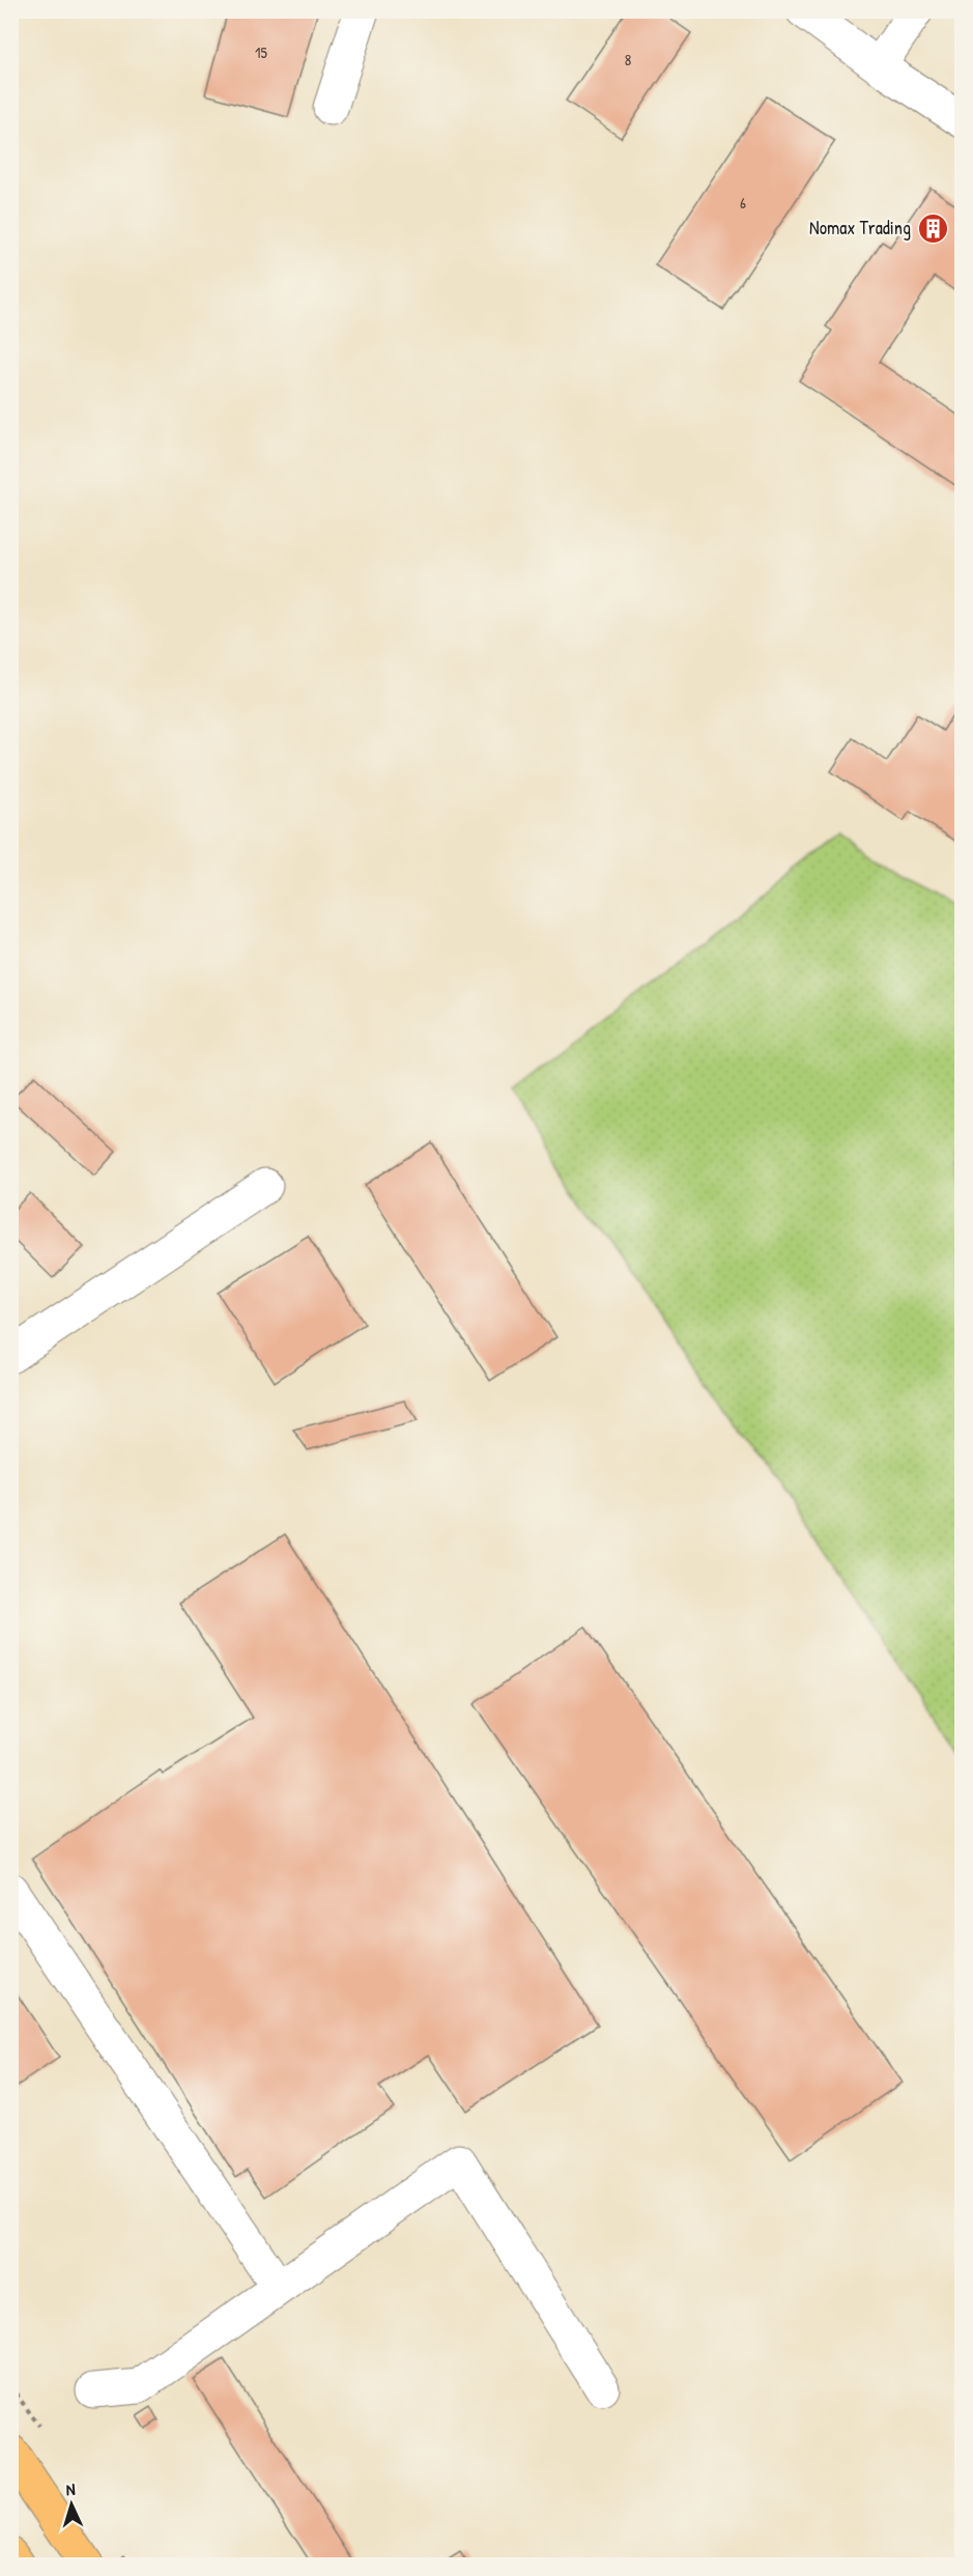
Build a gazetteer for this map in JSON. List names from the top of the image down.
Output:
{
  "places": {
    "building": ["Nomax Trading"]
  },
  "house_numbers": ["15", "8", "6"],
  "north": "top"
}
